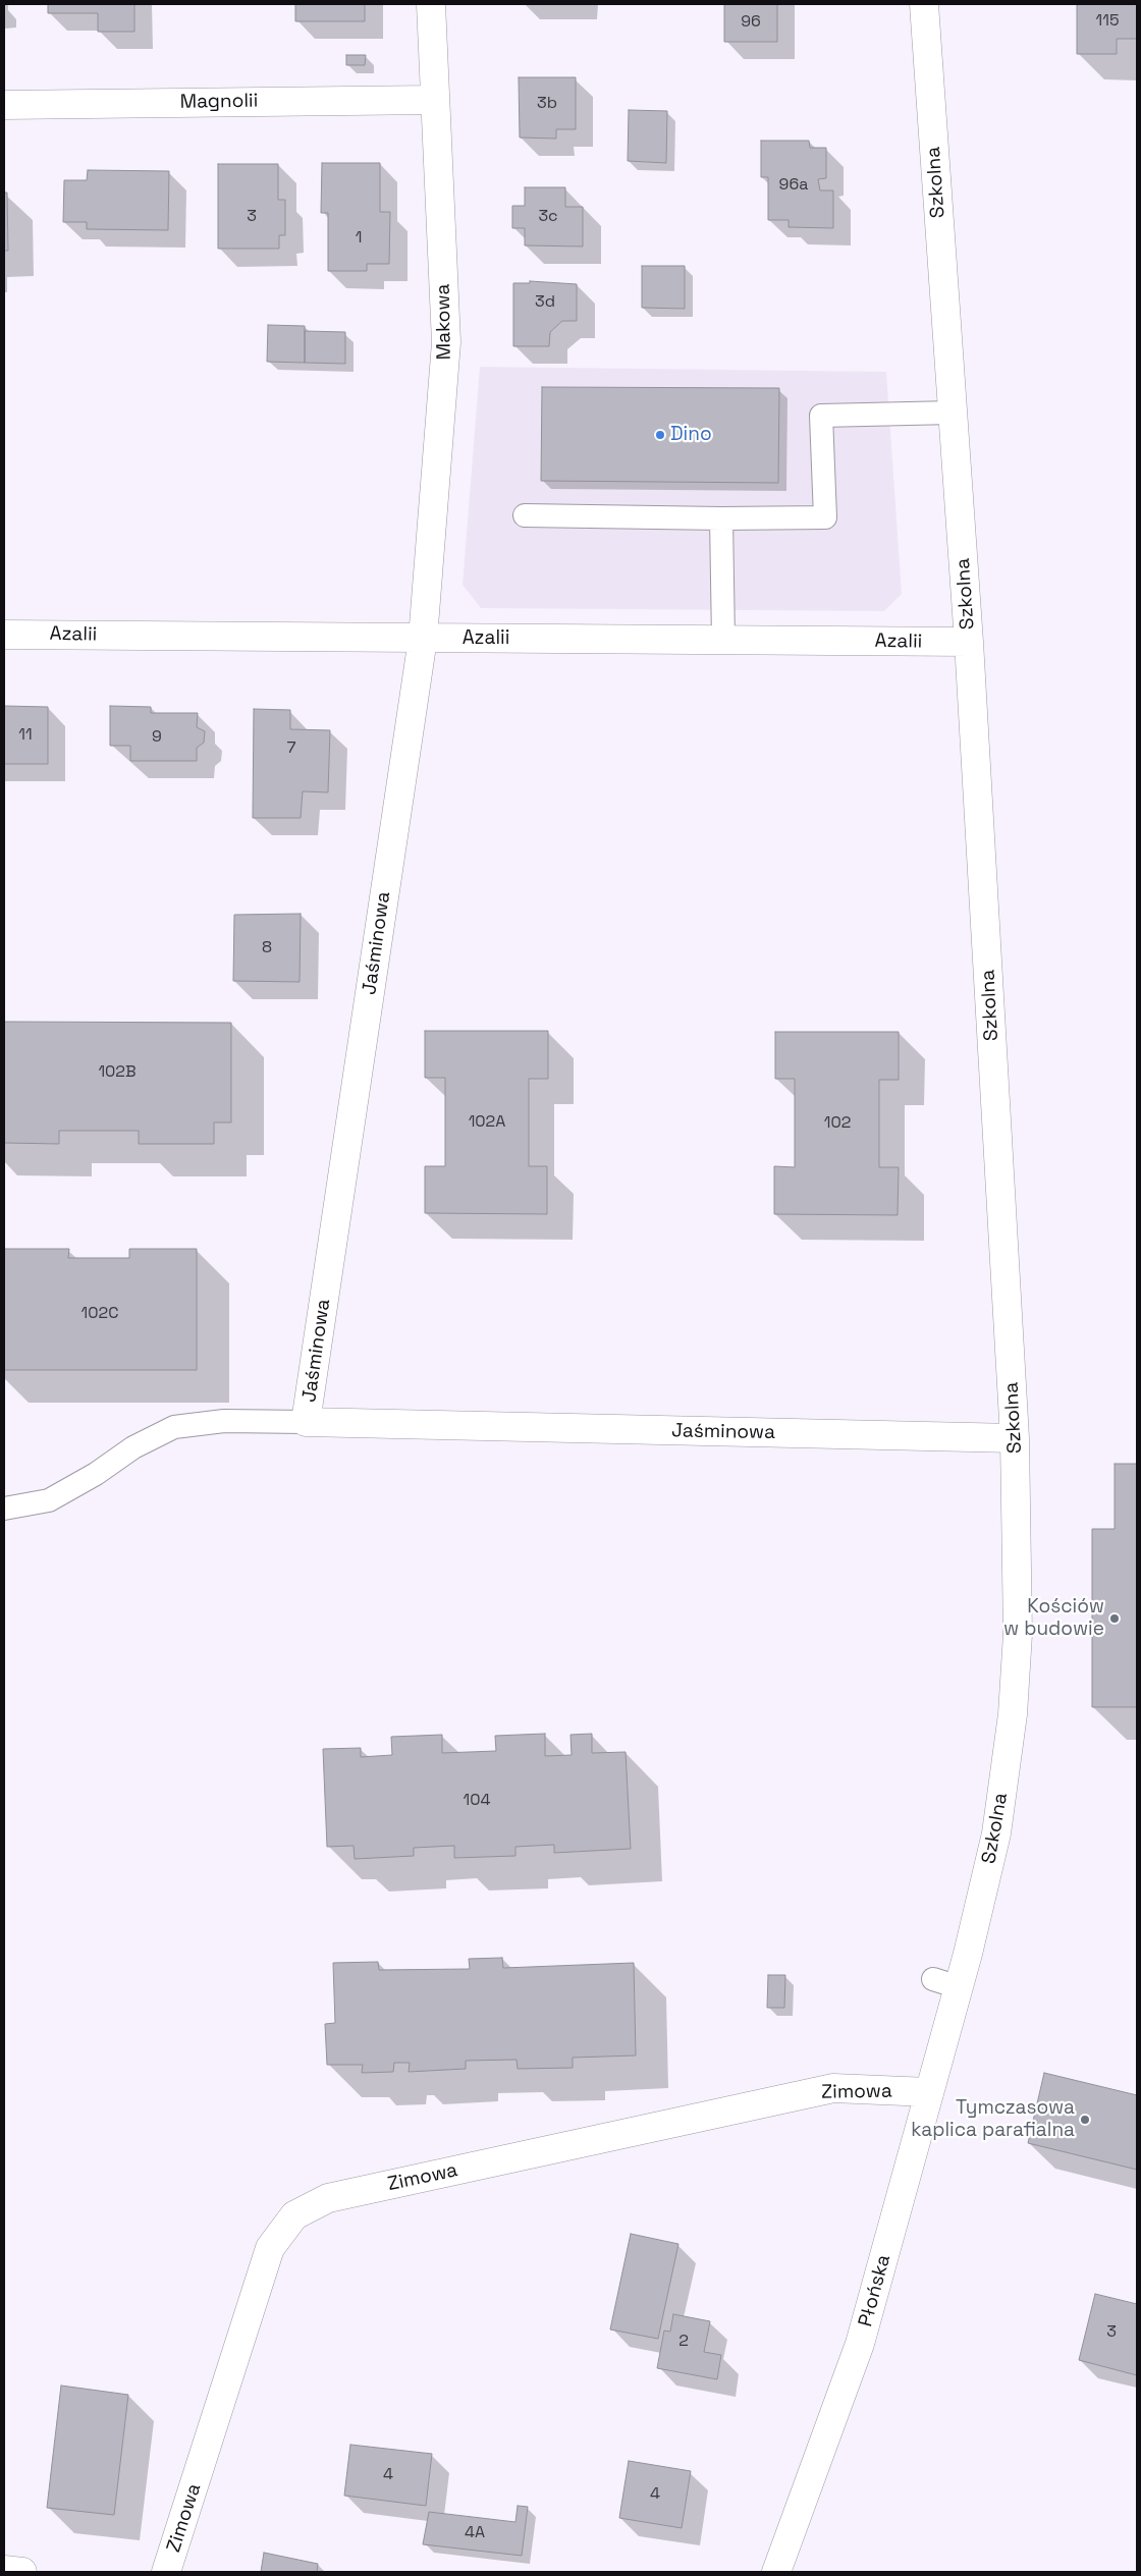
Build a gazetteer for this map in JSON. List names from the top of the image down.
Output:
{
  "streets": {
    "street": [
      "Magnolii",
      "Szkolna",
      "Makowa",
      "Azalii",
      "Jaśminowa",
      "Zimowa",
      "Płońska"
    ]
  },
  "crossings": [
    ["Magnolii", "Makowa"],
    ["Szkolna", "Azalii"],
    ["Szkolna", "Jaśminowa"],
    ["Szkolna", "Płońska"],
    ["Makowa", "Azalii"],
    ["Makowa", "Jaśminowa"],
    ["Azalii", "Jaśminowa"],
    ["Zimowa", "Płońska"]
  ],
  "places": ["Dino", "Kościów w budowie", "Tymczasowa kaplica parafialna"],
  "house_numbers": [
    "115",
    "96",
    "3b",
    "96a",
    "3",
    "3c",
    "1",
    "3d",
    "11",
    "9",
    "7",
    "8",
    "102B",
    "102A",
    "102",
    "102C",
    "104",
    "3",
    "2",
    "4",
    "4",
    "4A"
  ]
}
